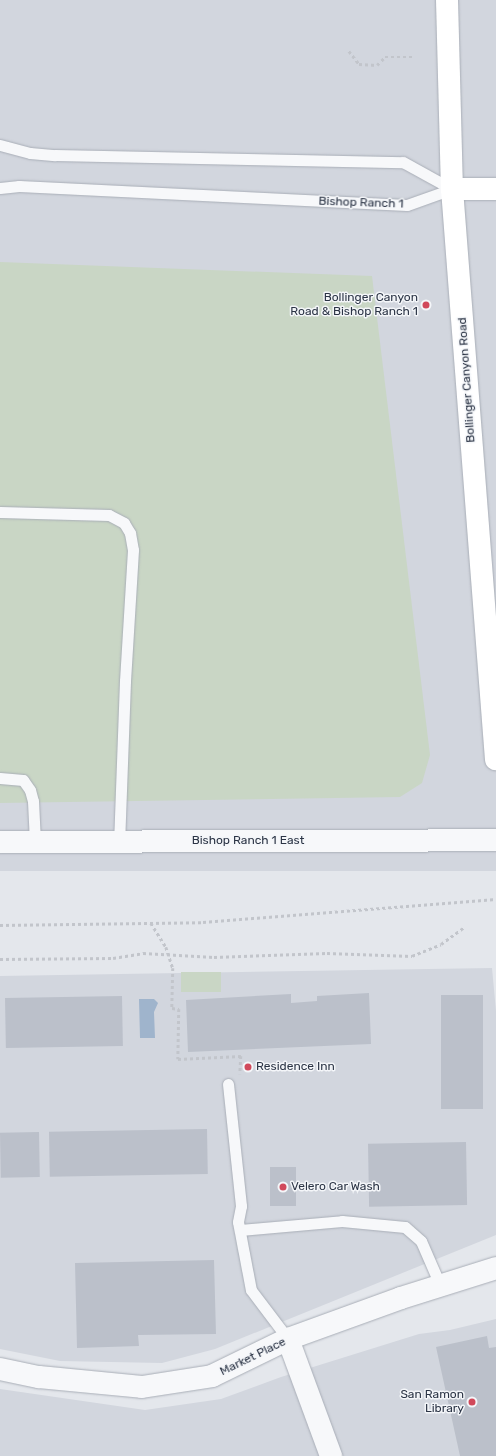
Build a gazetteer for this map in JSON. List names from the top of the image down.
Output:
{
  "streets": {
    "main road": ["Bollinger Canyon Road"],
    "street": ["Bishop Ranch 1 East", "Market Place"],
    "lane": ["Bishop Ranch 1"]
  },
  "crossings": [
    ["Bishop Ranch 1", "Bollinger Canyon Road"]
  ],
  "places": [
    "Bollinger Canyon Road & Bishop Ranch 1",
    "Residence Inn",
    "Velero Car Wash",
    "San Ramon Library"
  ]
}
